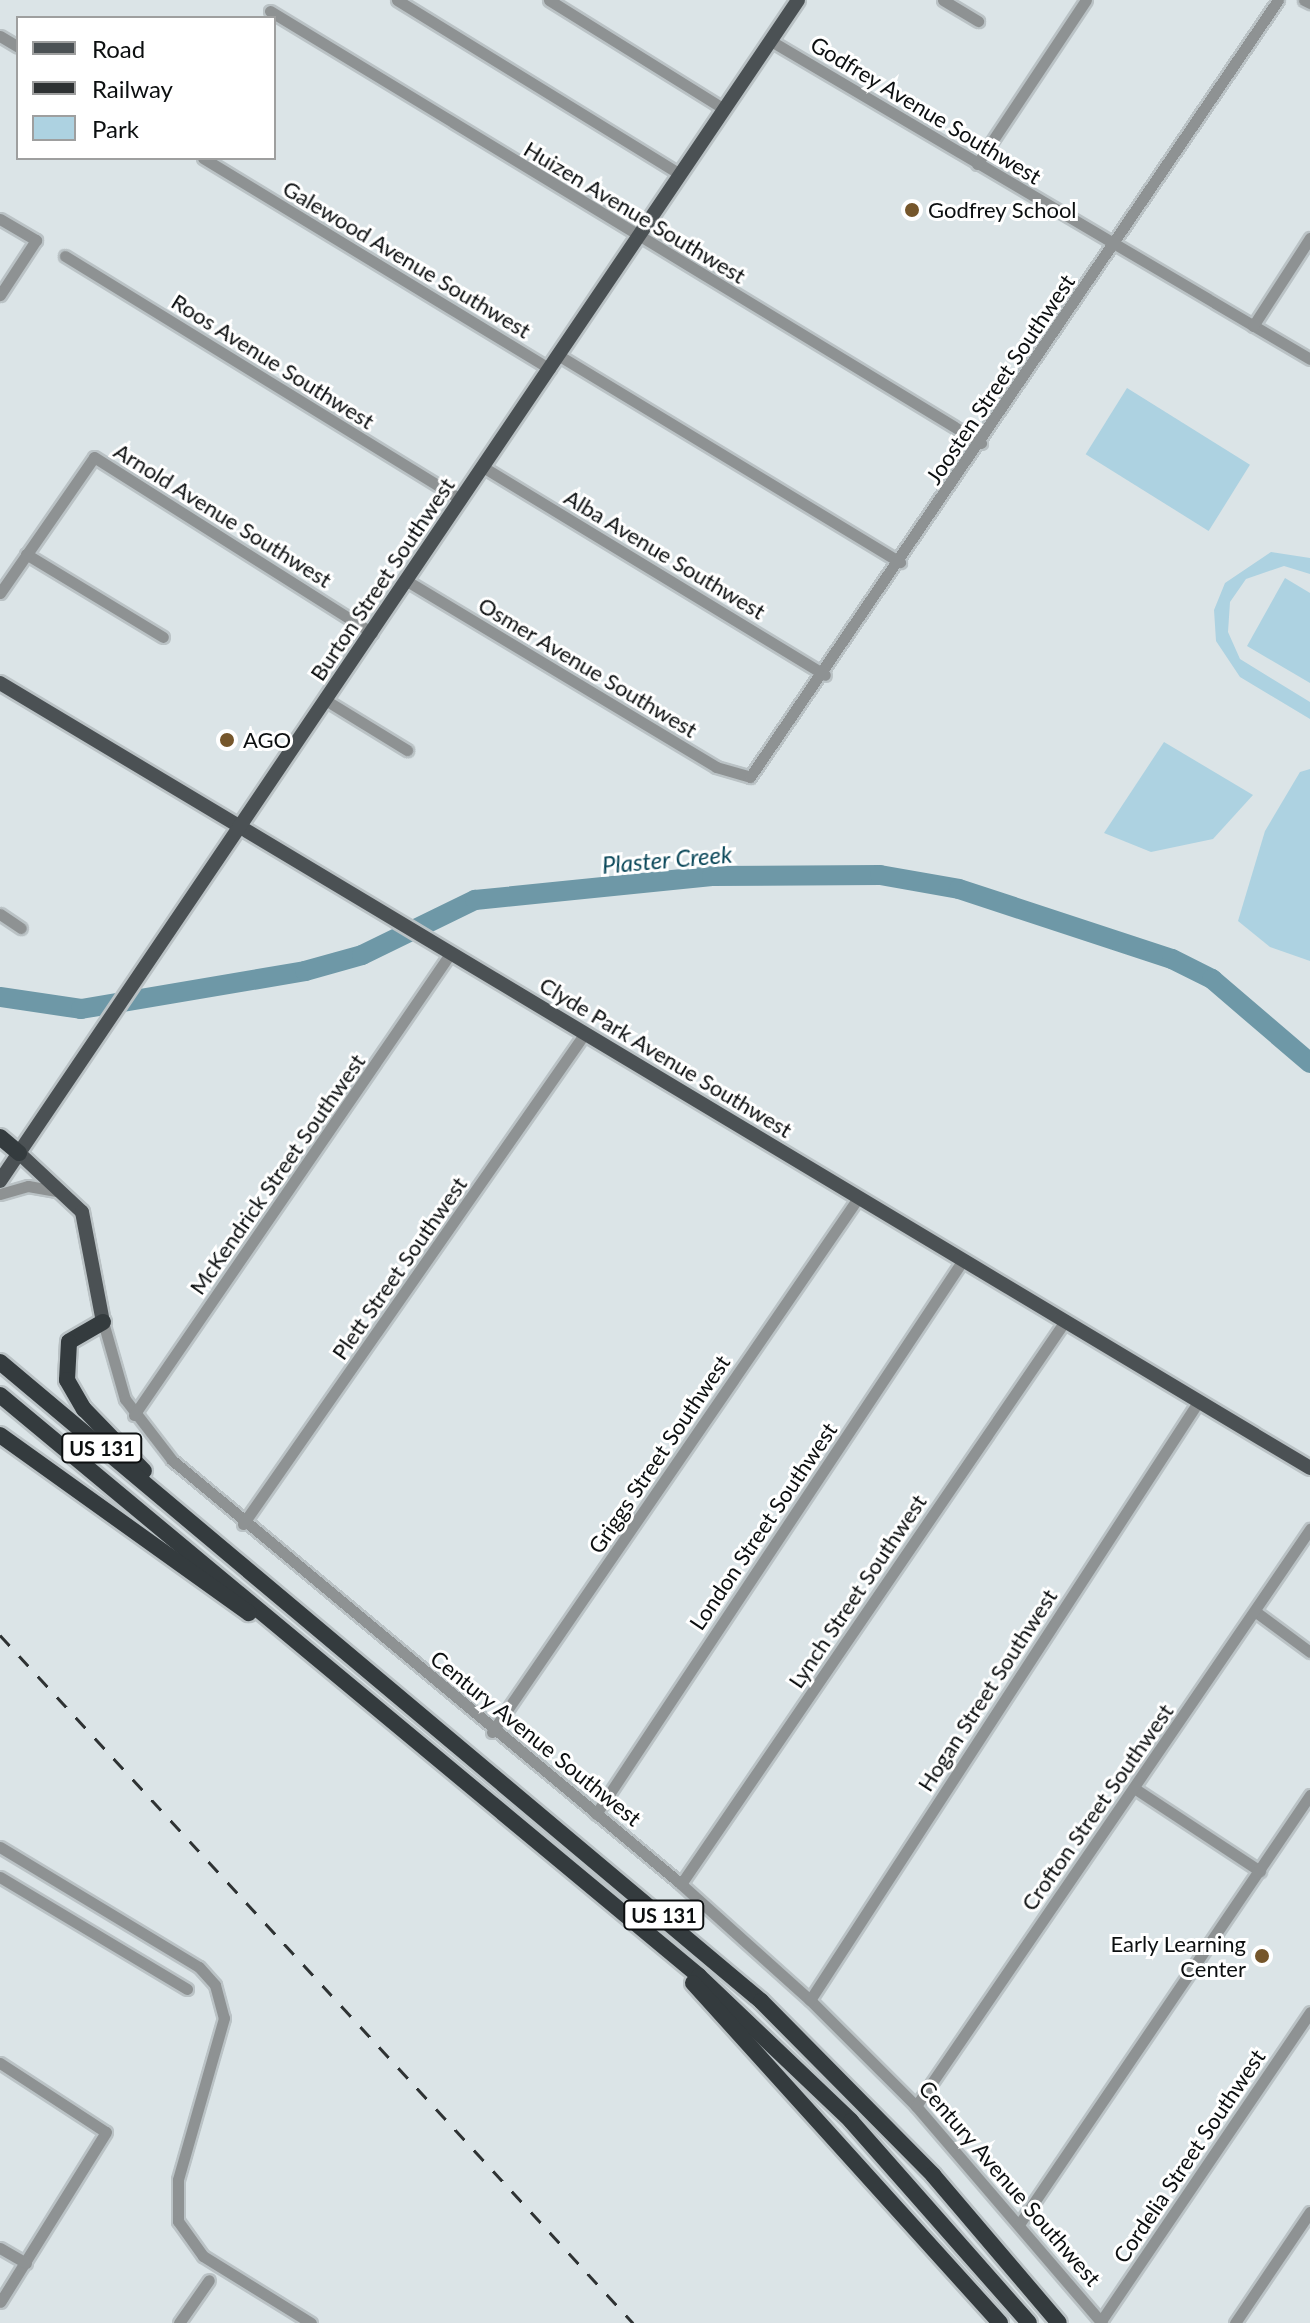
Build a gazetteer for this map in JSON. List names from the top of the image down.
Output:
{
  "streets": {
    "highway": ["US 131"],
    "main road": ["Burton Street Southwest", "Clyde Park Avenue Southwest", "Century Avenue Southwest"],
    "street": [
      "Godfrey Avenue Southwest",
      "Huizen Avenue Southwest",
      "Galewood Avenue Southwest",
      "Roos Avenue Southwest",
      "Joosten Street Southwest",
      "Arnold Avenue Southwest",
      "Alba Avenue Southwest",
      "Osmer Avenue Southwest",
      "McKendrick Street Southwest",
      "Plett Street Southwest",
      "Griggs Street Southwest",
      "London Street Southwest",
      "Lynch Street Southwest",
      "Hogan Street Southwest",
      "Crofton Street Southwest",
      "Cordelia Street Southwest"
    ]
  },
  "crossings": [
    ["Godfrey Avenue Southwest", "Joosten Street Southwest"],
    ["Godfrey Avenue Southwest", "Burton Street Southwest"],
    ["Huizen Avenue Southwest", "Joosten Street Southwest"],
    ["Huizen Avenue Southwest", "Burton Street Southwest"],
    ["Galewood Avenue Southwest", "Burton Street Southwest"],
    ["Roos Avenue Southwest", "Burton Street Southwest"],
    ["Joosten Street Southwest", "Alba Avenue Southwest"],
    ["Joosten Street Southwest", "Osmer Avenue Southwest"],
    ["Arnold Avenue Southwest", "Burton Street Southwest"],
    ["Alba Avenue Southwest", "Burton Street Southwest"],
    ["Burton Street Southwest", "Osmer Avenue Southwest"],
    ["Burton Street Southwest", "Clyde Park Avenue Southwest"],
    ["Burton Street Southwest", "Century Avenue Southwest"],
    ["Clyde Park Avenue Southwest", "McKendrick Street Southwest"],
    ["Clyde Park Avenue Southwest", "Plett Street Southwest"],
    ["Clyde Park Avenue Southwest", "Griggs Street Southwest"],
    ["Clyde Park Avenue Southwest", "London Street Southwest"],
    ["Clyde Park Avenue Southwest", "Lynch Street Southwest"],
    ["Clyde Park Avenue Southwest", "Hogan Street Southwest"],
    ["McKendrick Street Southwest", "Century Avenue Southwest"],
    ["Plett Street Southwest", "Century Avenue Southwest"],
    ["Griggs Street Southwest", "Century Avenue Southwest"],
    ["London Street Southwest", "Century Avenue Southwest"],
    ["Lynch Street Southwest", "Century Avenue Southwest"],
    ["Hogan Street Southwest", "Century Avenue Southwest"],
    ["Century Avenue Southwest", "Crofton Street Southwest"],
    ["Century Avenue Southwest", "Cordelia Street Southwest"]
  ],
  "water": ["Plaster Creek"],
  "places": ["Godfrey School", "AGO", "Early Learning Center"],
  "legend": ["Road", "Railway", "Park"]
}
